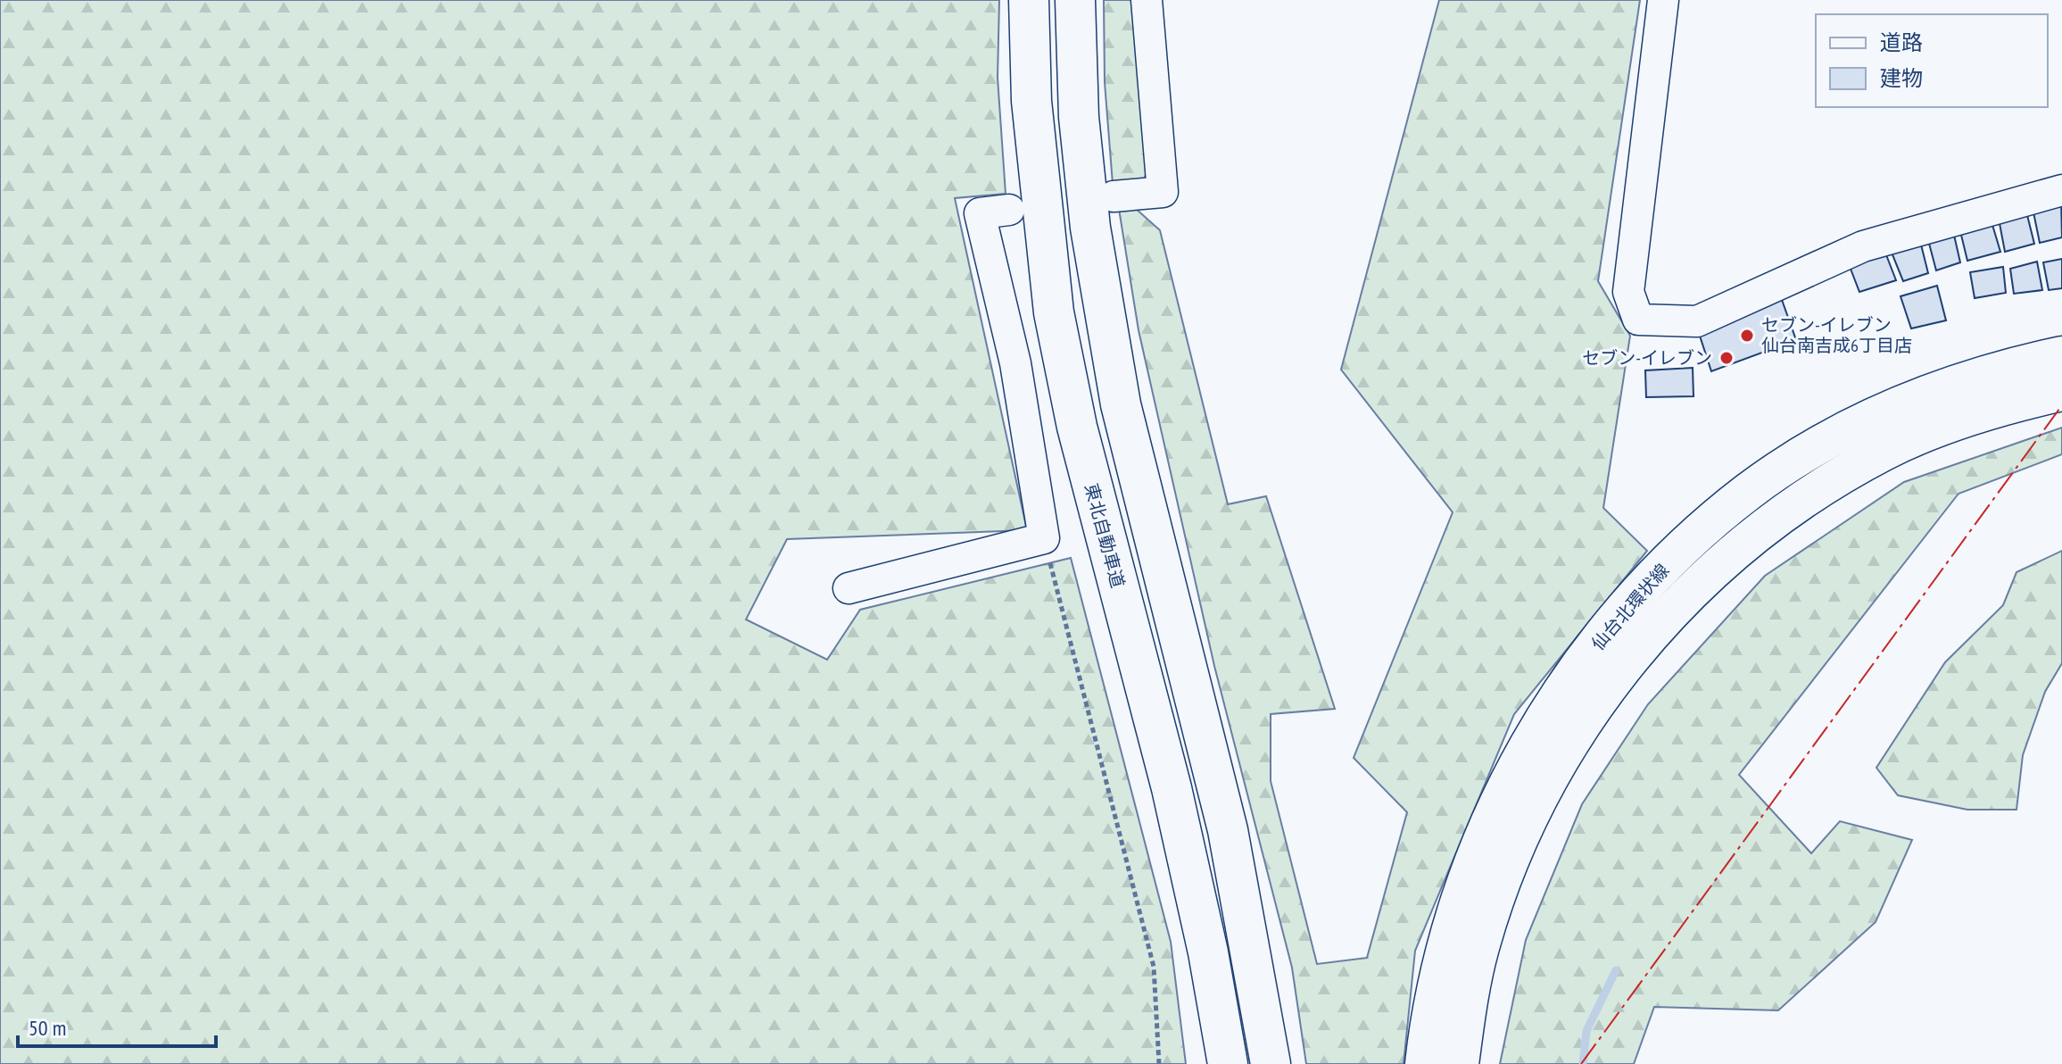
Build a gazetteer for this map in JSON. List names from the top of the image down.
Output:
{
  "streets": {
    "highway": ["東北自動車道"],
    "main road": ["仙台北環状線"]
  },
  "places": ["セブン-イレブン 仙台南吉成6丁目店", "セブン-イレブン"],
  "legend": ["道路", "建物"],
  "scale_bar": "50 m"
}
